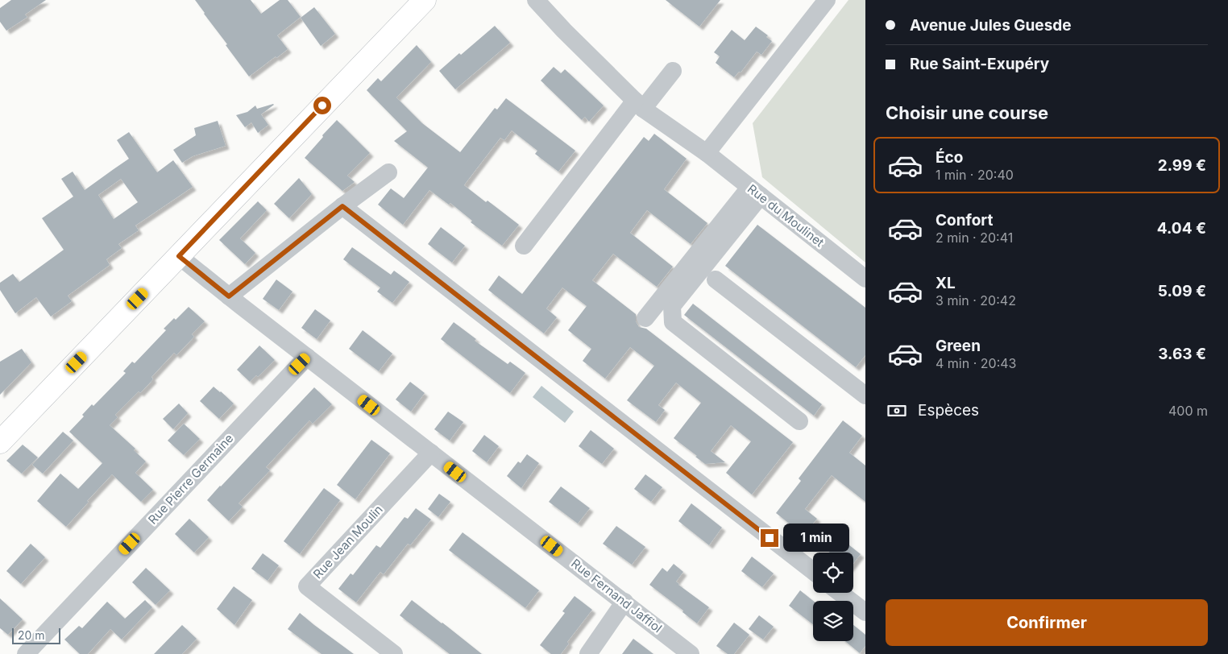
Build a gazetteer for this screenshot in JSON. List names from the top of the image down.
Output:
{
  "streets": {
    "street": [
      "Rue du Moulinet",
      "Rue Pierre Germaine",
      "Rue Jean Moulin",
      "Rue Fernand Jaffiol"
    ]
  },
  "crossings": [
    ["Rue Pierre Germaine", "Rue Fernand Jaffiol"],
    ["Rue Jean Moulin", "Rue Fernand Jaffiol"]
  ],
  "scale_bar": "20 m",
  "page": {
    "banner": ["Avenue Jules Guesde", "Rue Saint-Exupéry"],
    "heading": "Choisir une course",
    "list": [
      {
        "name": "Éco",
        "note": "1 min · 20:40",
        "value": "2.99 €"
      },
      {
        "name": "Confort",
        "note": "2 min · 20:41",
        "value": "4.04 €"
      },
      {
        "name": "XL",
        "note": "3 min · 20:42",
        "value": "5.09 €"
      },
      {
        "name": "Green",
        "note": "4 min · 20:43",
        "value": "3.63 €"
      }
    ],
    "pay": ["Espèces", "400 m"],
    "bubble": "1 min",
    "buttons": "Confirmer",
    "scale": "20 m"
  }
}
